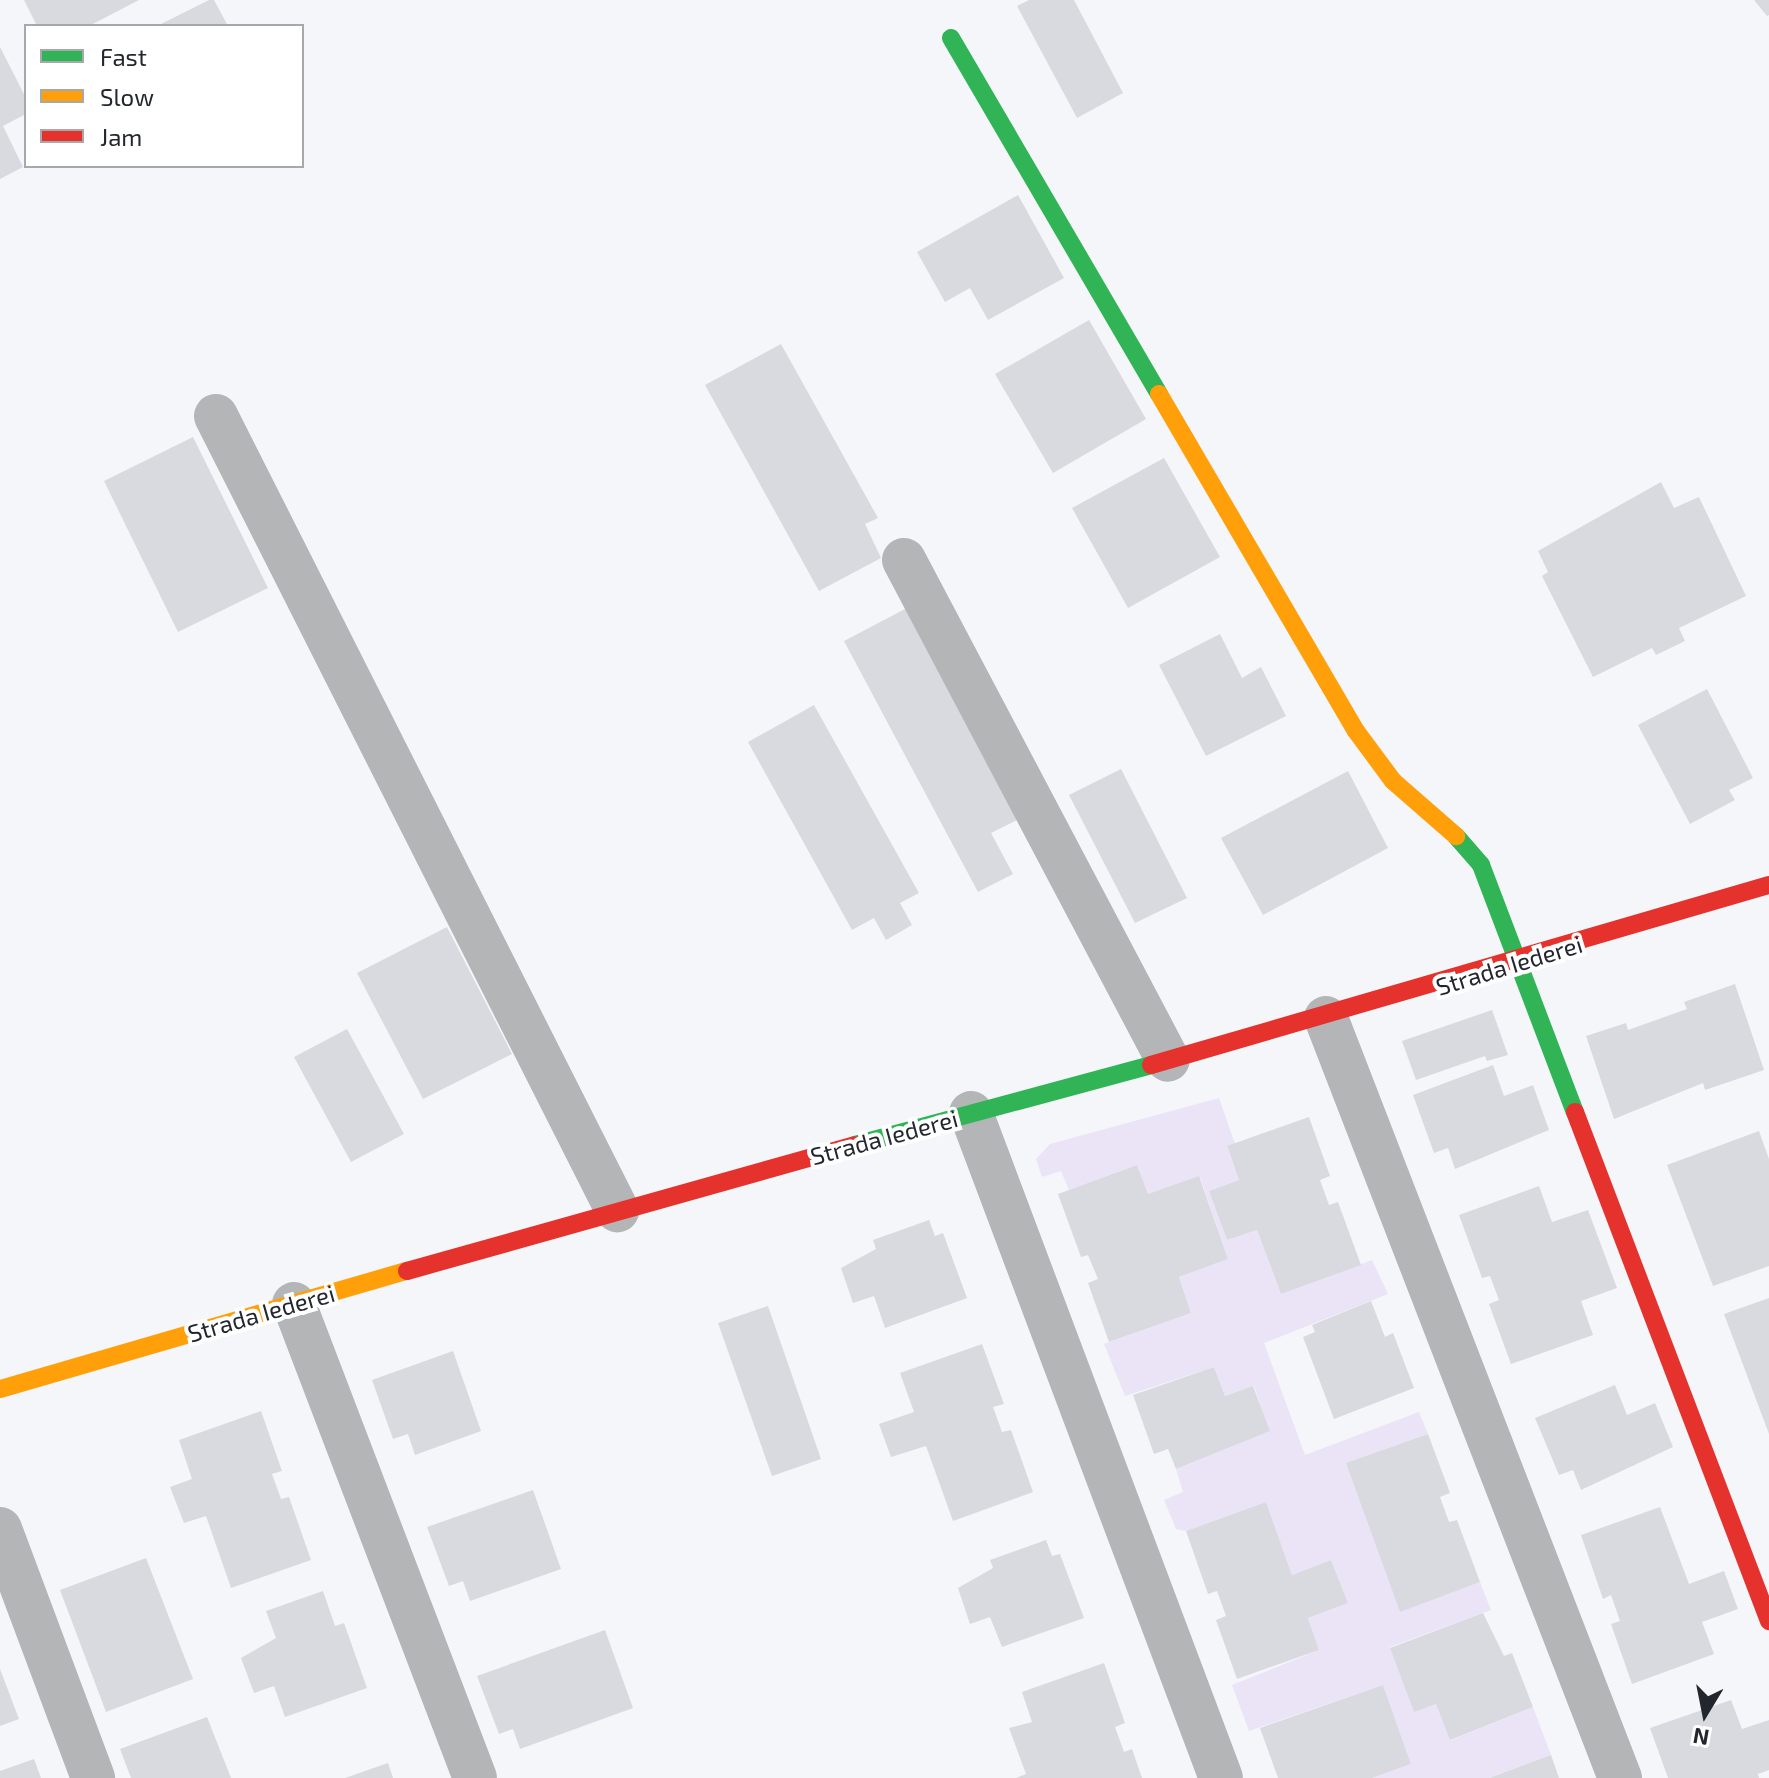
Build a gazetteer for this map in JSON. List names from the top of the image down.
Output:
{
  "streets": {
    "street": ["Strada Iederei"]
  },
  "legend": ["Fast", "Slow", "Jam"],
  "north": "bottom"
}
